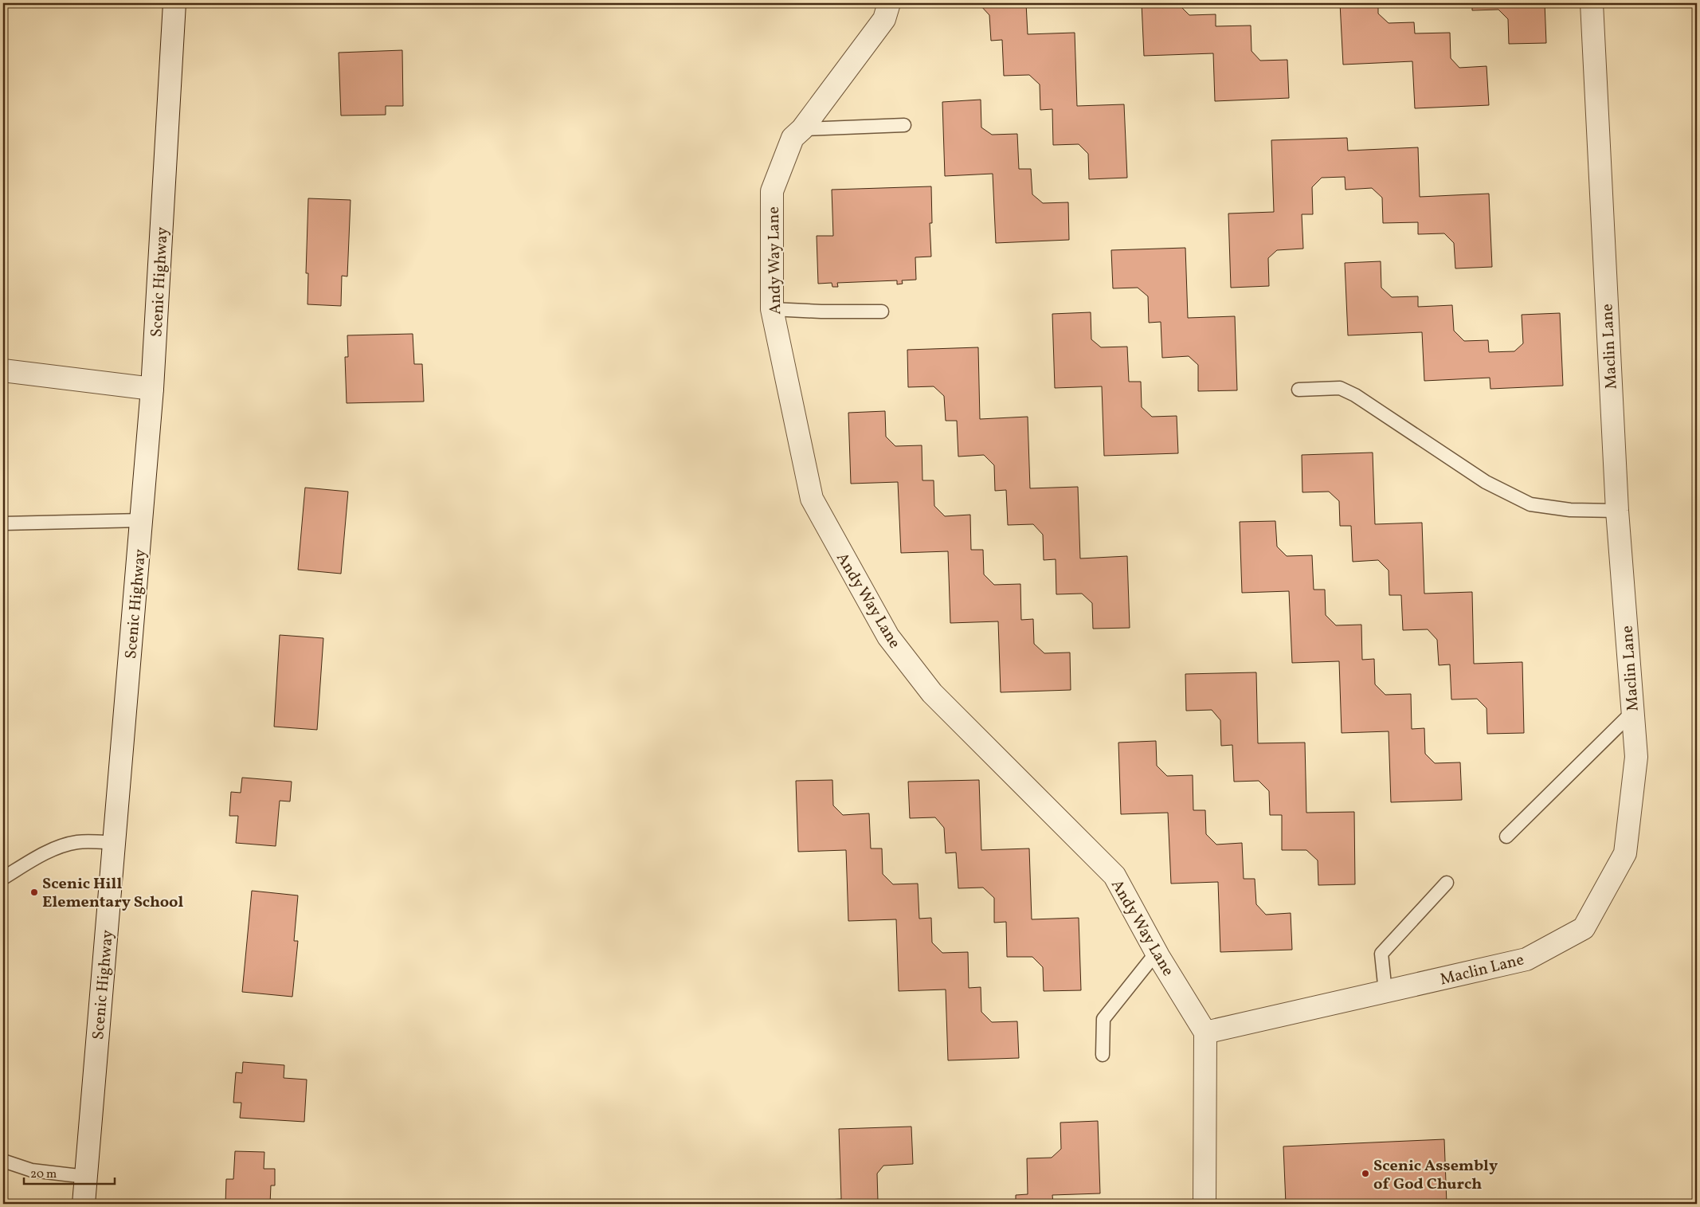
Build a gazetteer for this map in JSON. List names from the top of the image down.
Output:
{
  "streets": {
    "street": ["Andy Way Lane", "Scenic Highway", "Maclin Lane"]
  },
  "crossings": [
    ["Andy Way Lane", "Maclin Lane"]
  ],
  "places": ["Scenic Hill Elementary School", "Scenic Assembly of God Church"],
  "scale_bar": "20 m"
}
